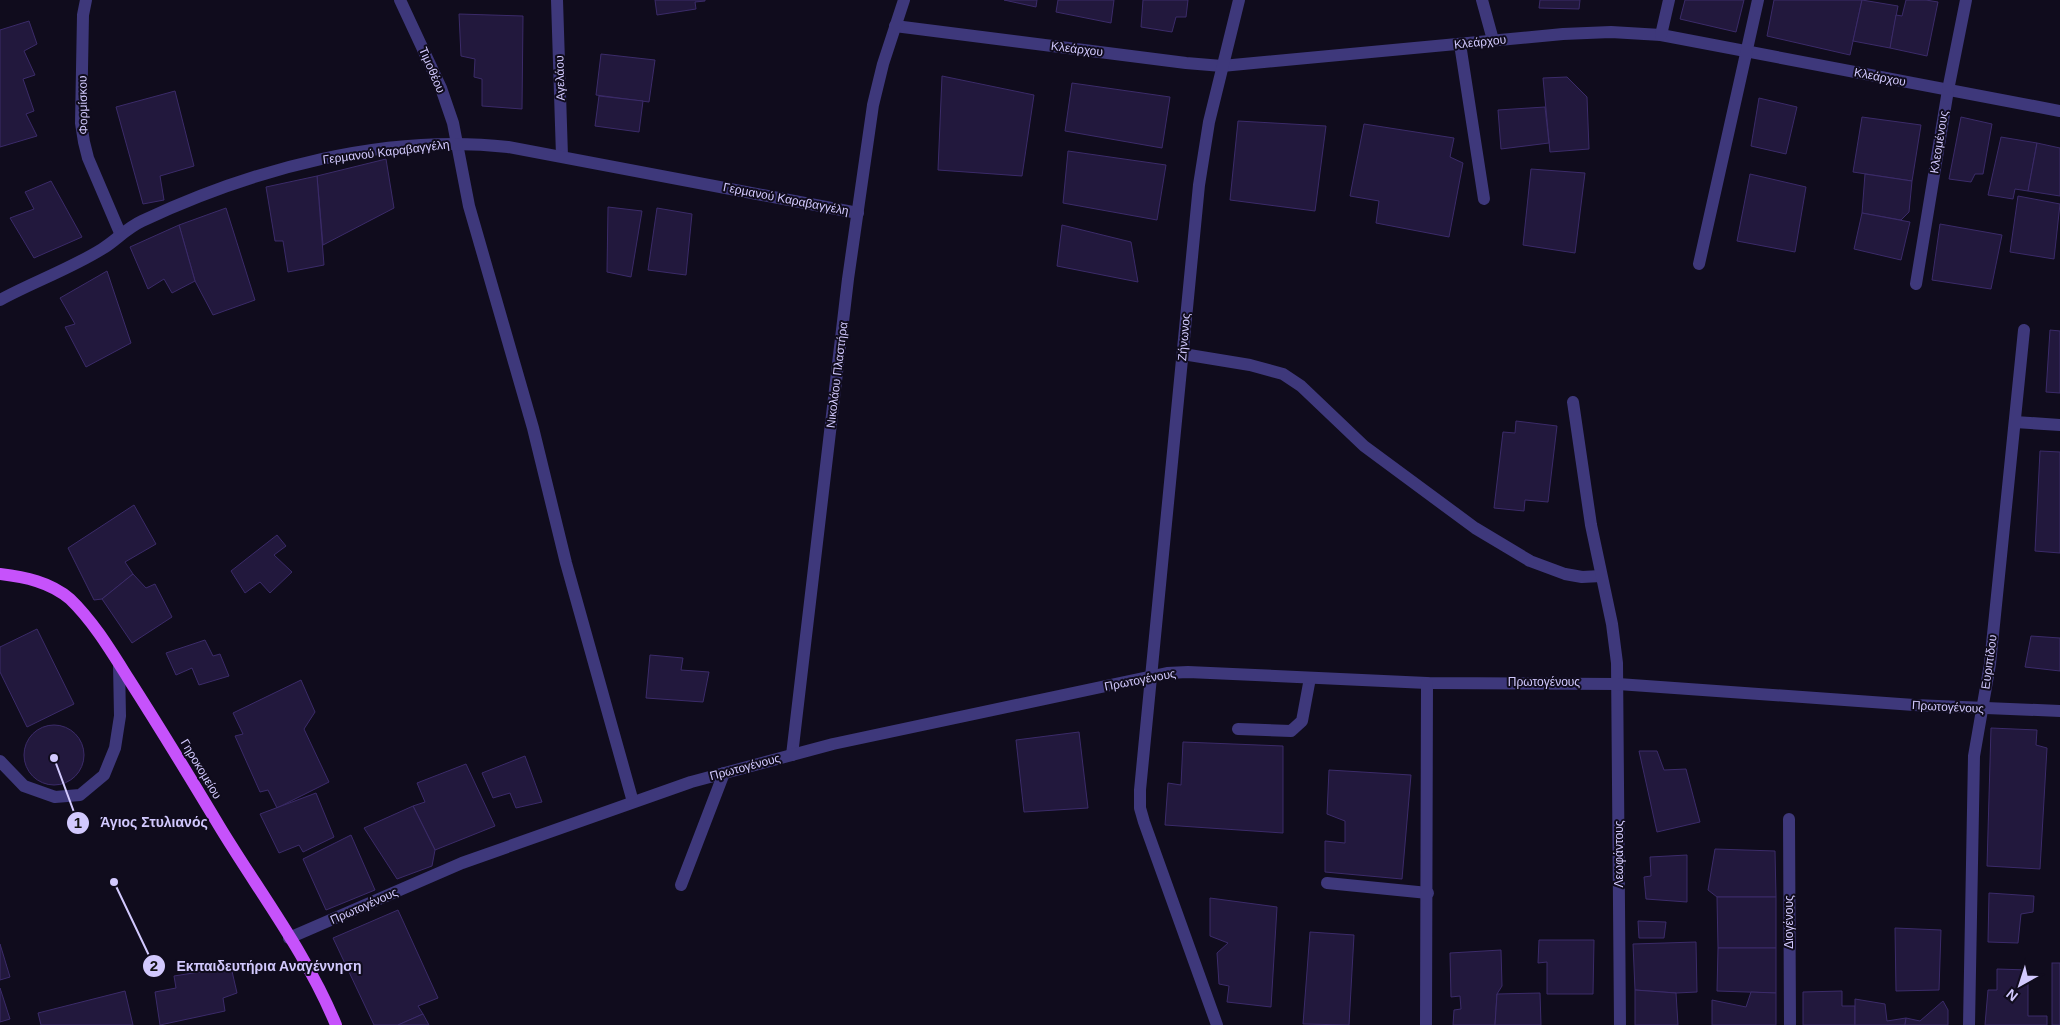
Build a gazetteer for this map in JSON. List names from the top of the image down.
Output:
{
  "streets": {
    "main road": ["Γηροκομείου"],
    "street": [
      "Κλεάρχου",
      "Τιμοθέου",
      "Αγελάου",
      "Φορμίσκου",
      "Κλεομένους",
      "Γερμανού Καραβαγγέλη",
      "Ζήνωνος",
      "Νικολάου Πλαστήρα",
      "Ευριπίδου",
      "Πρωτογένους",
      "Λεωφάντους",
      "Διογένους"
    ]
  },
  "crossings": [
    ["Κλεάρχου", "Κλεομένους"],
    ["Κλεάρχου", "Ζήνωνος"],
    ["Κλεάρχου", "Νικολάου Πλαστήρα"],
    ["Τιμοθέου", "Γερμανού Καραβαγγέλη"],
    ["Τιμοθέου", "Πρωτογένους"],
    ["Αγελάου", "Γερμανού Καραβαγγέλη"],
    ["Φορμίσκου", "Γερμανού Καραβαγγέλη"],
    ["Γερμανού Καραβαγγέλη", "Νικολάου Πλαστήρα"],
    ["Ζήνωνος", "Πρωτογένους"],
    ["Νικολάου Πλαστήρα", "Πρωτογένους"],
    ["Ευριπίδου", "Πρωτογένους"],
    ["Πρωτογένους", "Γηροκομείου"],
    ["Πρωτογένους", "Λεωφάντους"]
  ],
  "places": ["Άγιος Στυλιανός", "Εκπαιδευτήρια Αναγέννηση"],
  "north": "bottom left"
}
